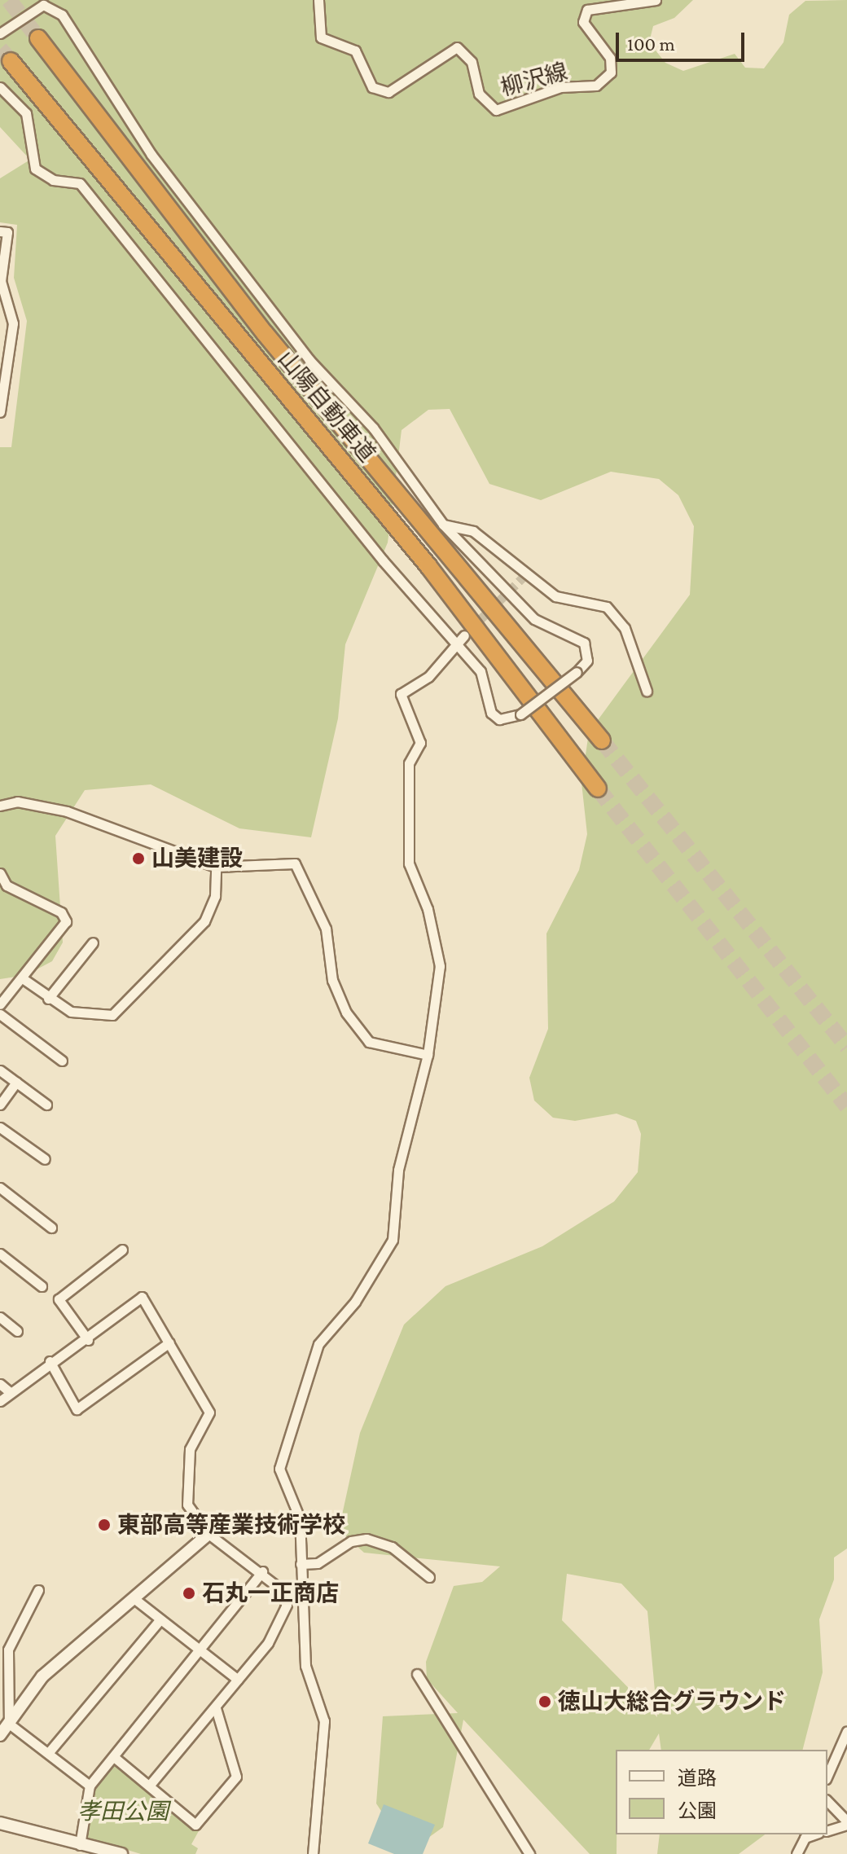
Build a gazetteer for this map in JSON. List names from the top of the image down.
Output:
{
  "streets": {
    "highway": ["山陽自動車道"],
    "street": ["柳沢線"]
  },
  "parks": ["孝田公園"],
  "places": [
    "山美建設",
    "東部高等産業技術学校",
    "石丸一正商店",
    "徳山大総合グラウンド"
  ],
  "legend": ["道路", "公園"],
  "scale_bar": "100 m"
}
